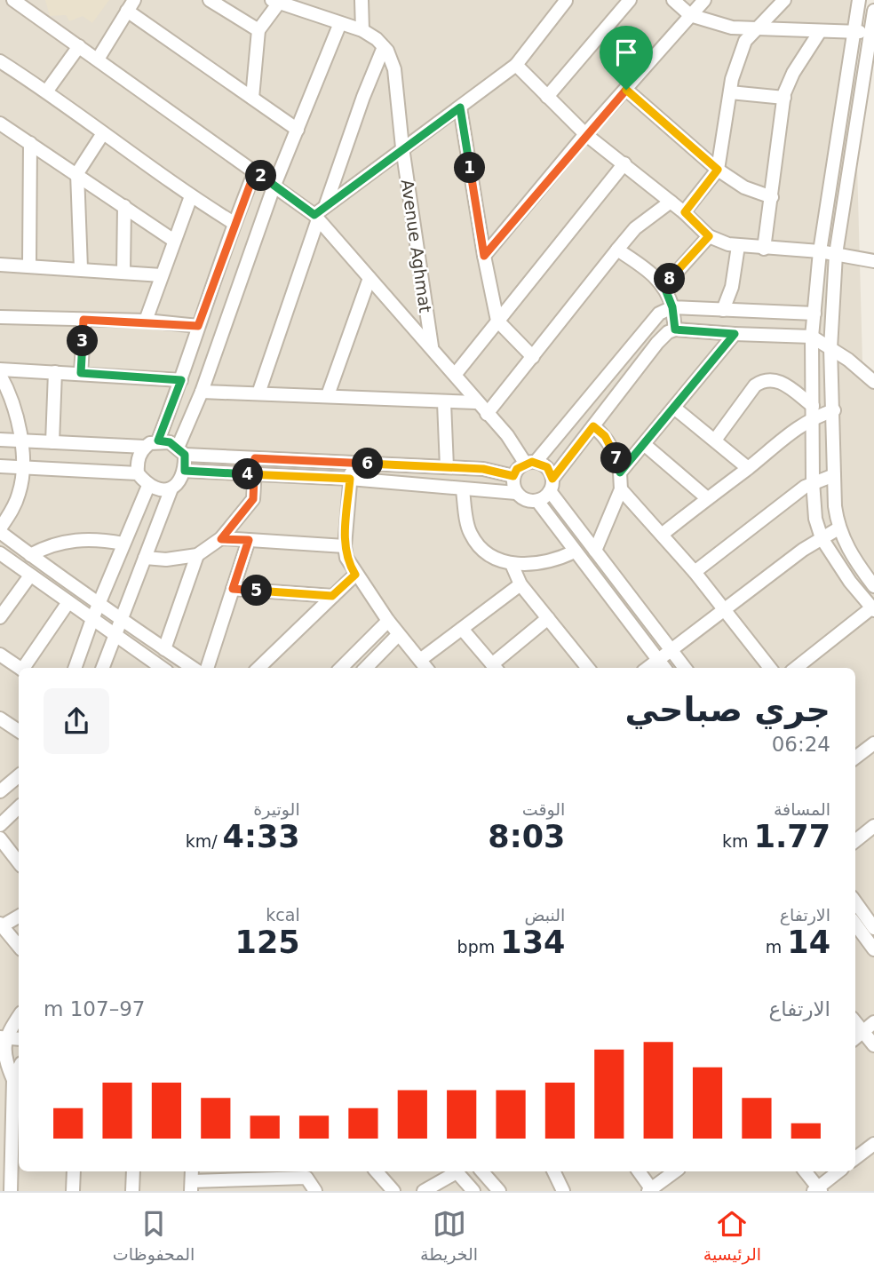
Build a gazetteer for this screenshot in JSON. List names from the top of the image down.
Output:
{
  "streets": {
    "street": ["Avenue Aghmat"]
  },
  "page": {
    "pins": [
      "1",
      "2",
      "8",
      "3",
      "7",
      "6",
      "4",
      "5"
    ],
    "heading": ["جري صباحي", "06:24"],
    "stats": [
      ["المسافة", "1.77 km"],
      ["الوقت", "8:03"],
      ["الوتيرة", "4:33 /km"],
      ["الارتفاع", "14 m"],
      ["النبض", "134 bpm"],
      ["kcal", "125"]
    ],
    "chart": ["الارتفاع", "97–107 m"],
    "tabs": ["الرئيسية", "الخريطة", "المحفوظات"]
  }
}
